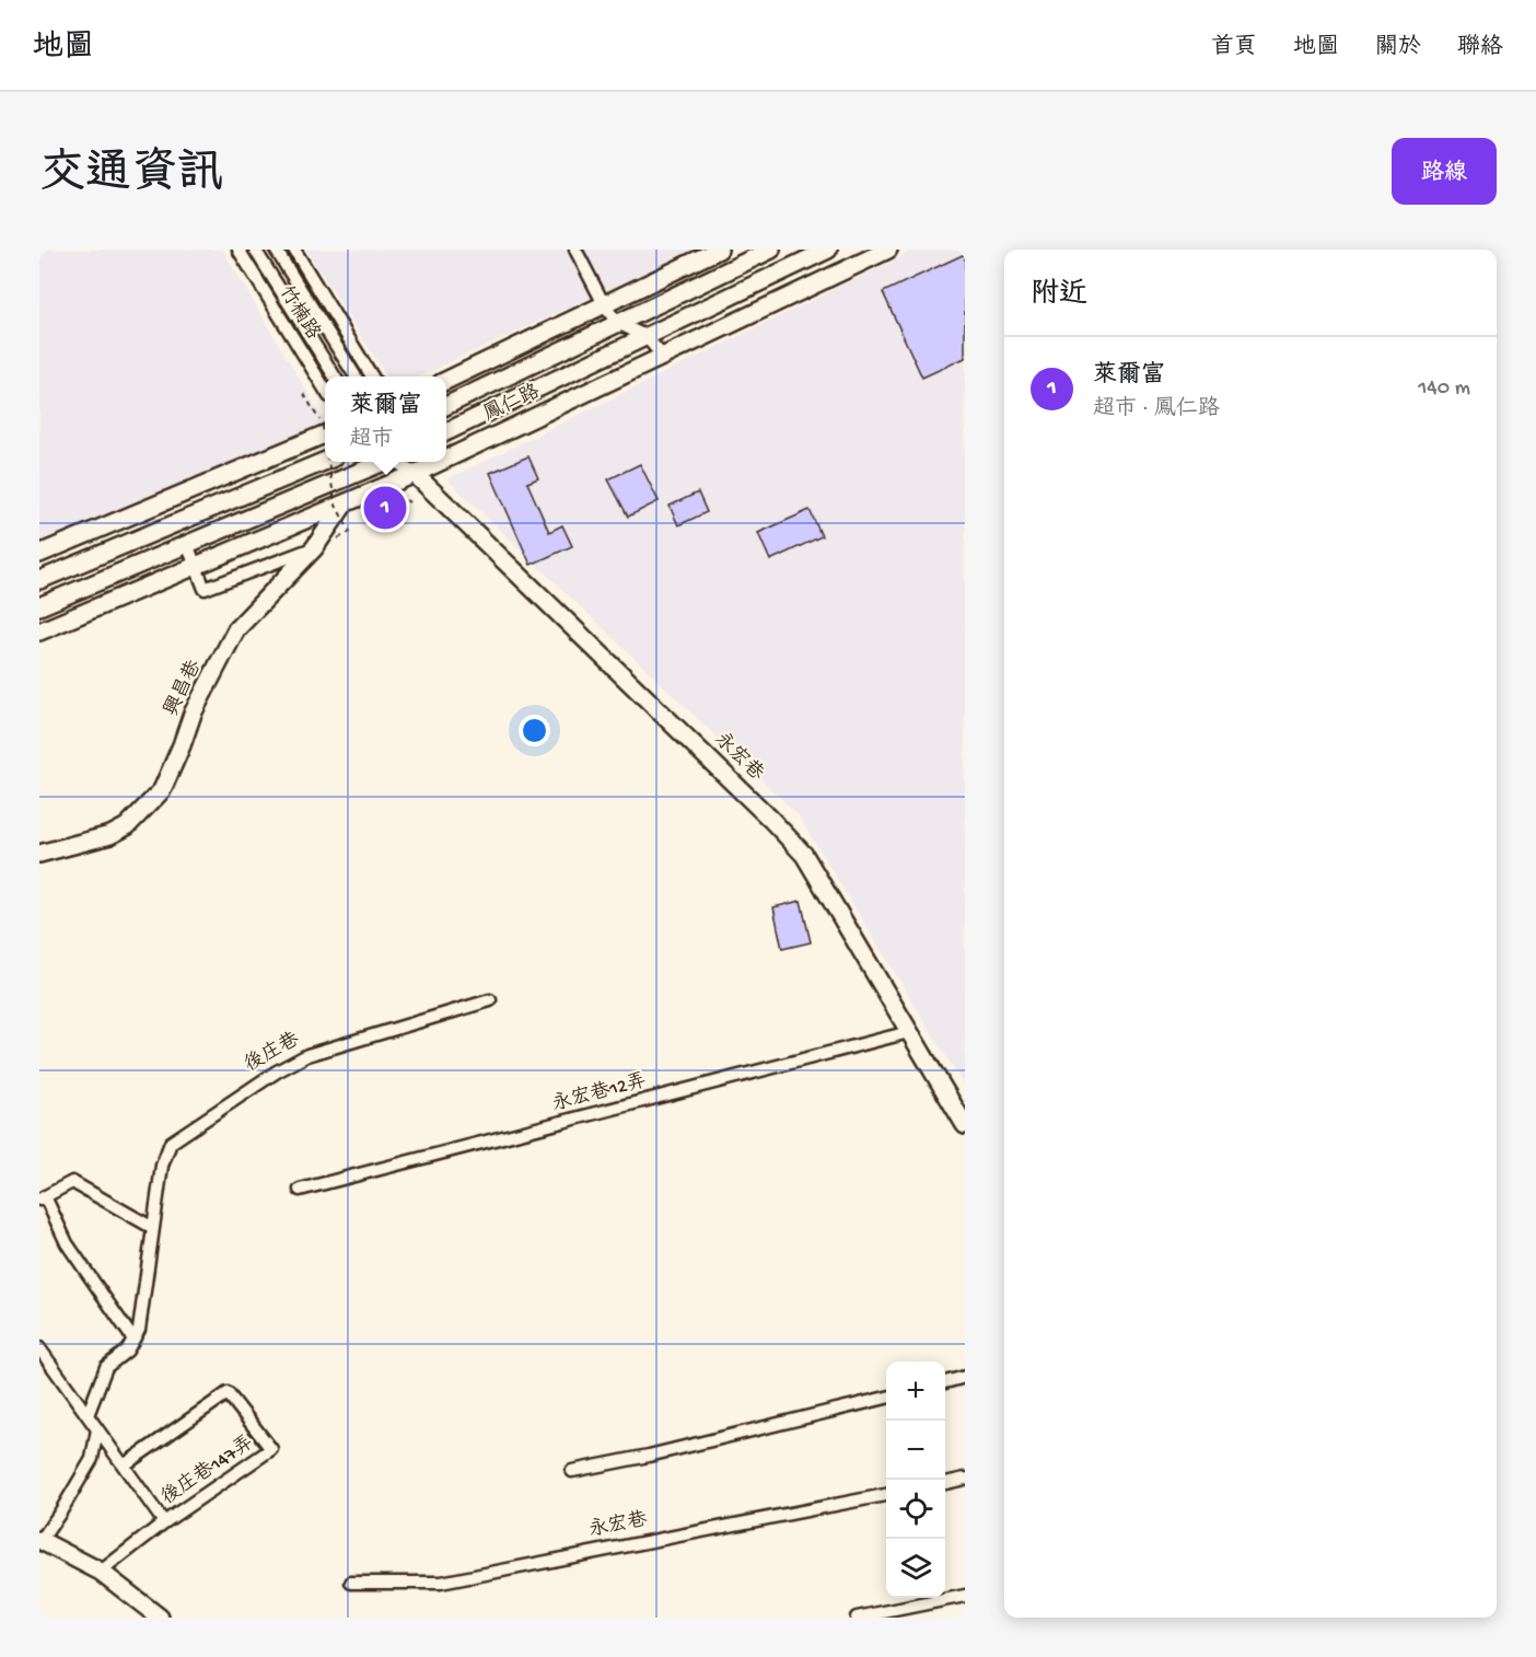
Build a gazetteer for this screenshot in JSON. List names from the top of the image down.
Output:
{
  "streets": {
    "main road": ["鳳仁路", "興昌巷", "永宏巷"],
    "street": [
      "竹楠路",
      "後庄巷",
      "永宏巷12弄",
      "後庄巷147弄"
    ]
  },
  "crossings": [
    ["鳳仁路", "興昌巷"],
    ["鳳仁路", "永宏巷"],
    ["永宏巷", "永宏巷12弄"]
  ],
  "page": {
    "header": "地圖",
    "nav": [
      "首頁",
      "地圖",
      "關於",
      "聯絡"
    ],
    "title": "交通資訊",
    "buttons": "路線",
    "heading": "附近",
    "list": [
      {
        "mark": "1",
        "name": "萊爾富",
        "note": "超市 · 鳳仁路",
        "value": "140 m"
      }
    ],
    "popup": ["萊爾富", "超市"],
    "pins": "1",
    "map_buttons": ["+", "−"]
  }
}
